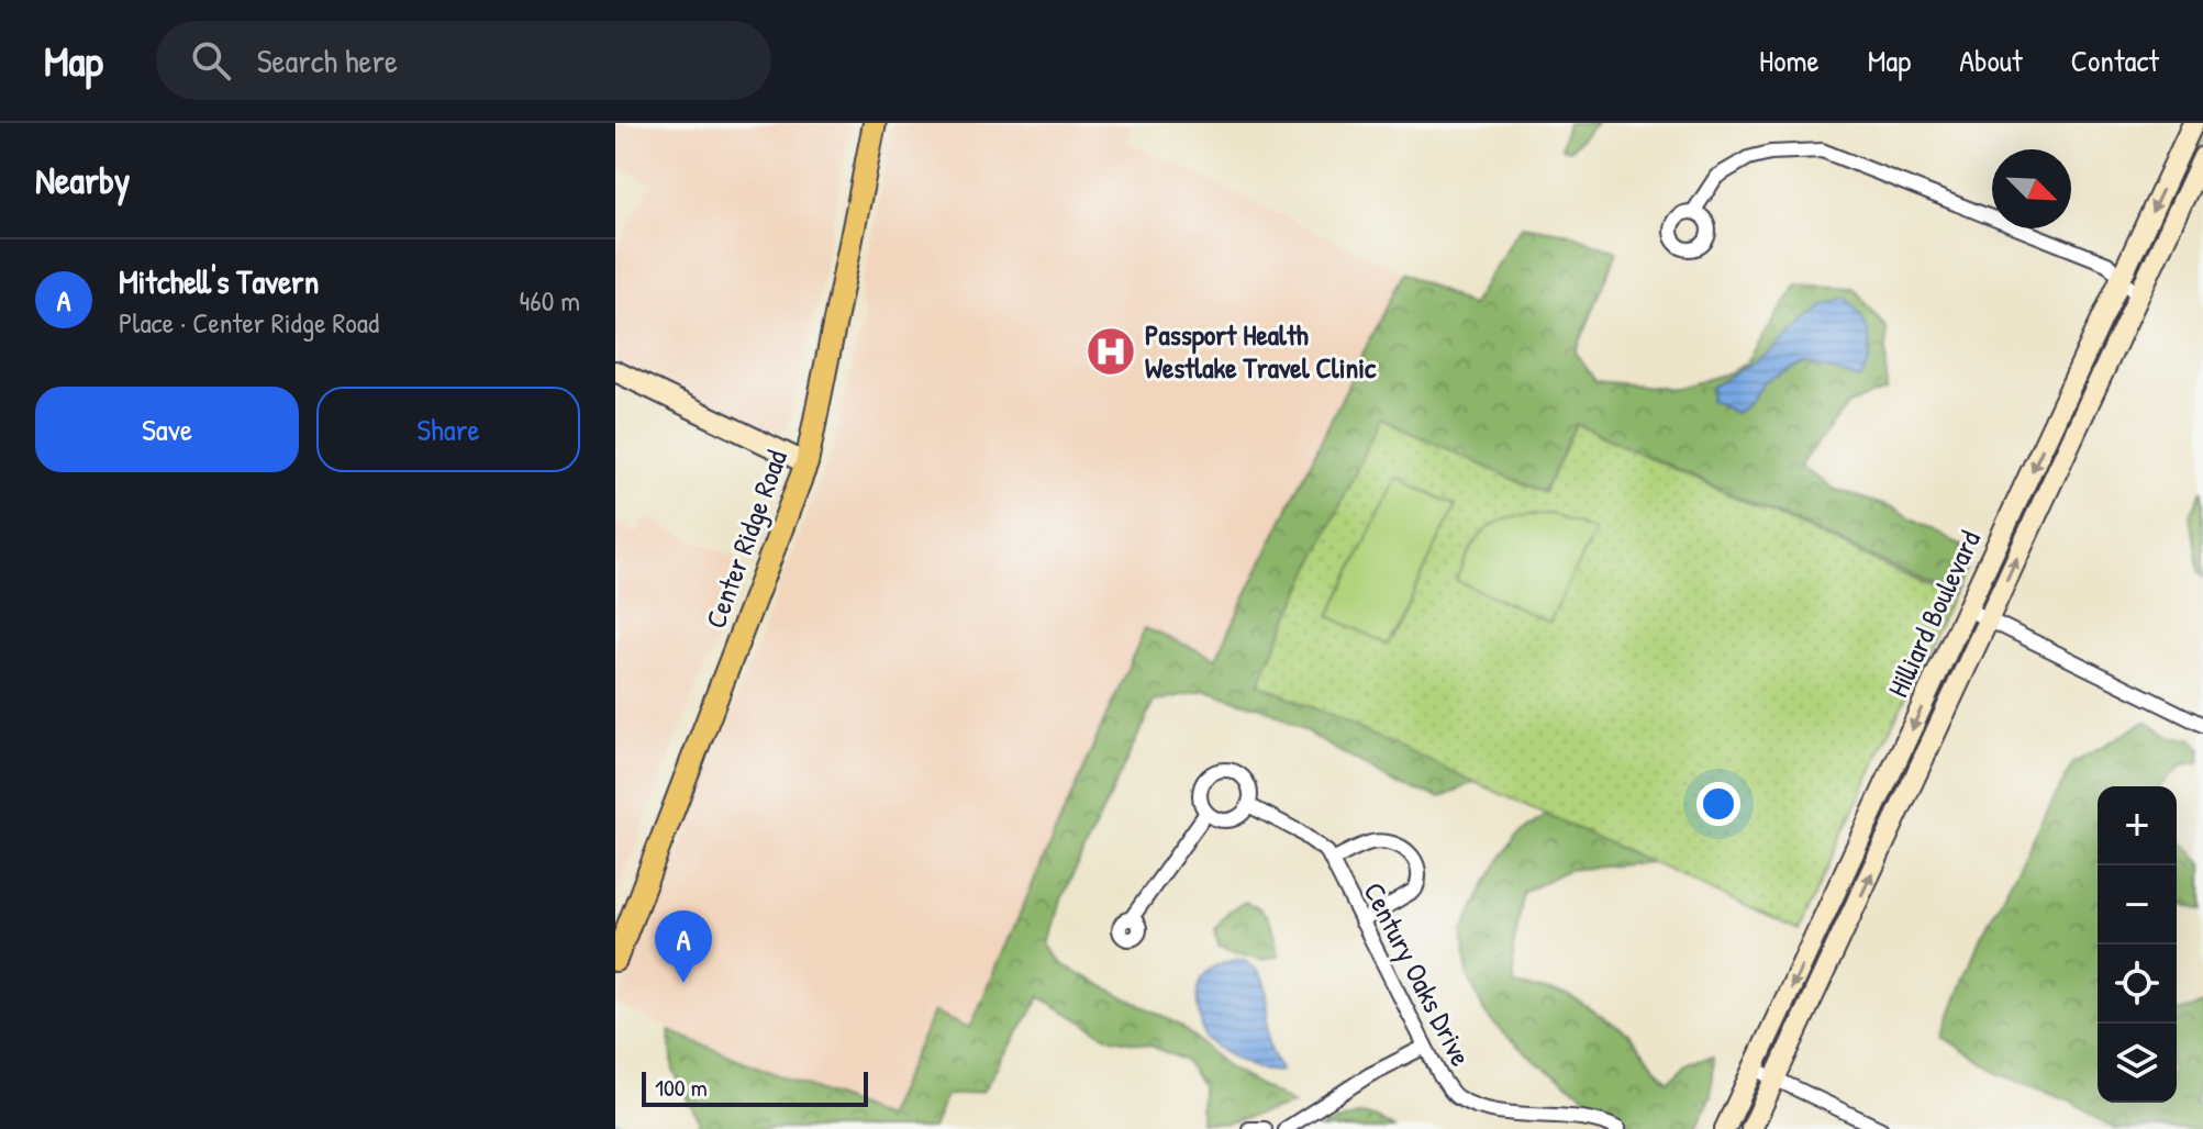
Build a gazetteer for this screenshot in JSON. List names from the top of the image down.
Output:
{
  "streets": {
    "main road": ["Center Ridge Road", "Hilliard Boulevard"],
    "street": ["Century Oaks Drive"]
  },
  "places": {
    "hospital": ["Passport Health Westlake Travel Clinic"]
  },
  "scale_bar": "100 m",
  "north": "bottom right",
  "page": {
    "header": "Map",
    "search": "Search here",
    "nav": [
      "Home",
      "Map",
      "About",
      "Contact"
    ],
    "heading": "Nearby",
    "list": [
      {
        "mark": "A",
        "name": "Mitchell's Tavern",
        "note": "Place · Center Ridge Road",
        "value": "460 m"
      }
    ],
    "buttons": ["Save", "Share"],
    "map_buttons": ["+", "−"],
    "pins": "A",
    "scale": "100 m"
  }
}
